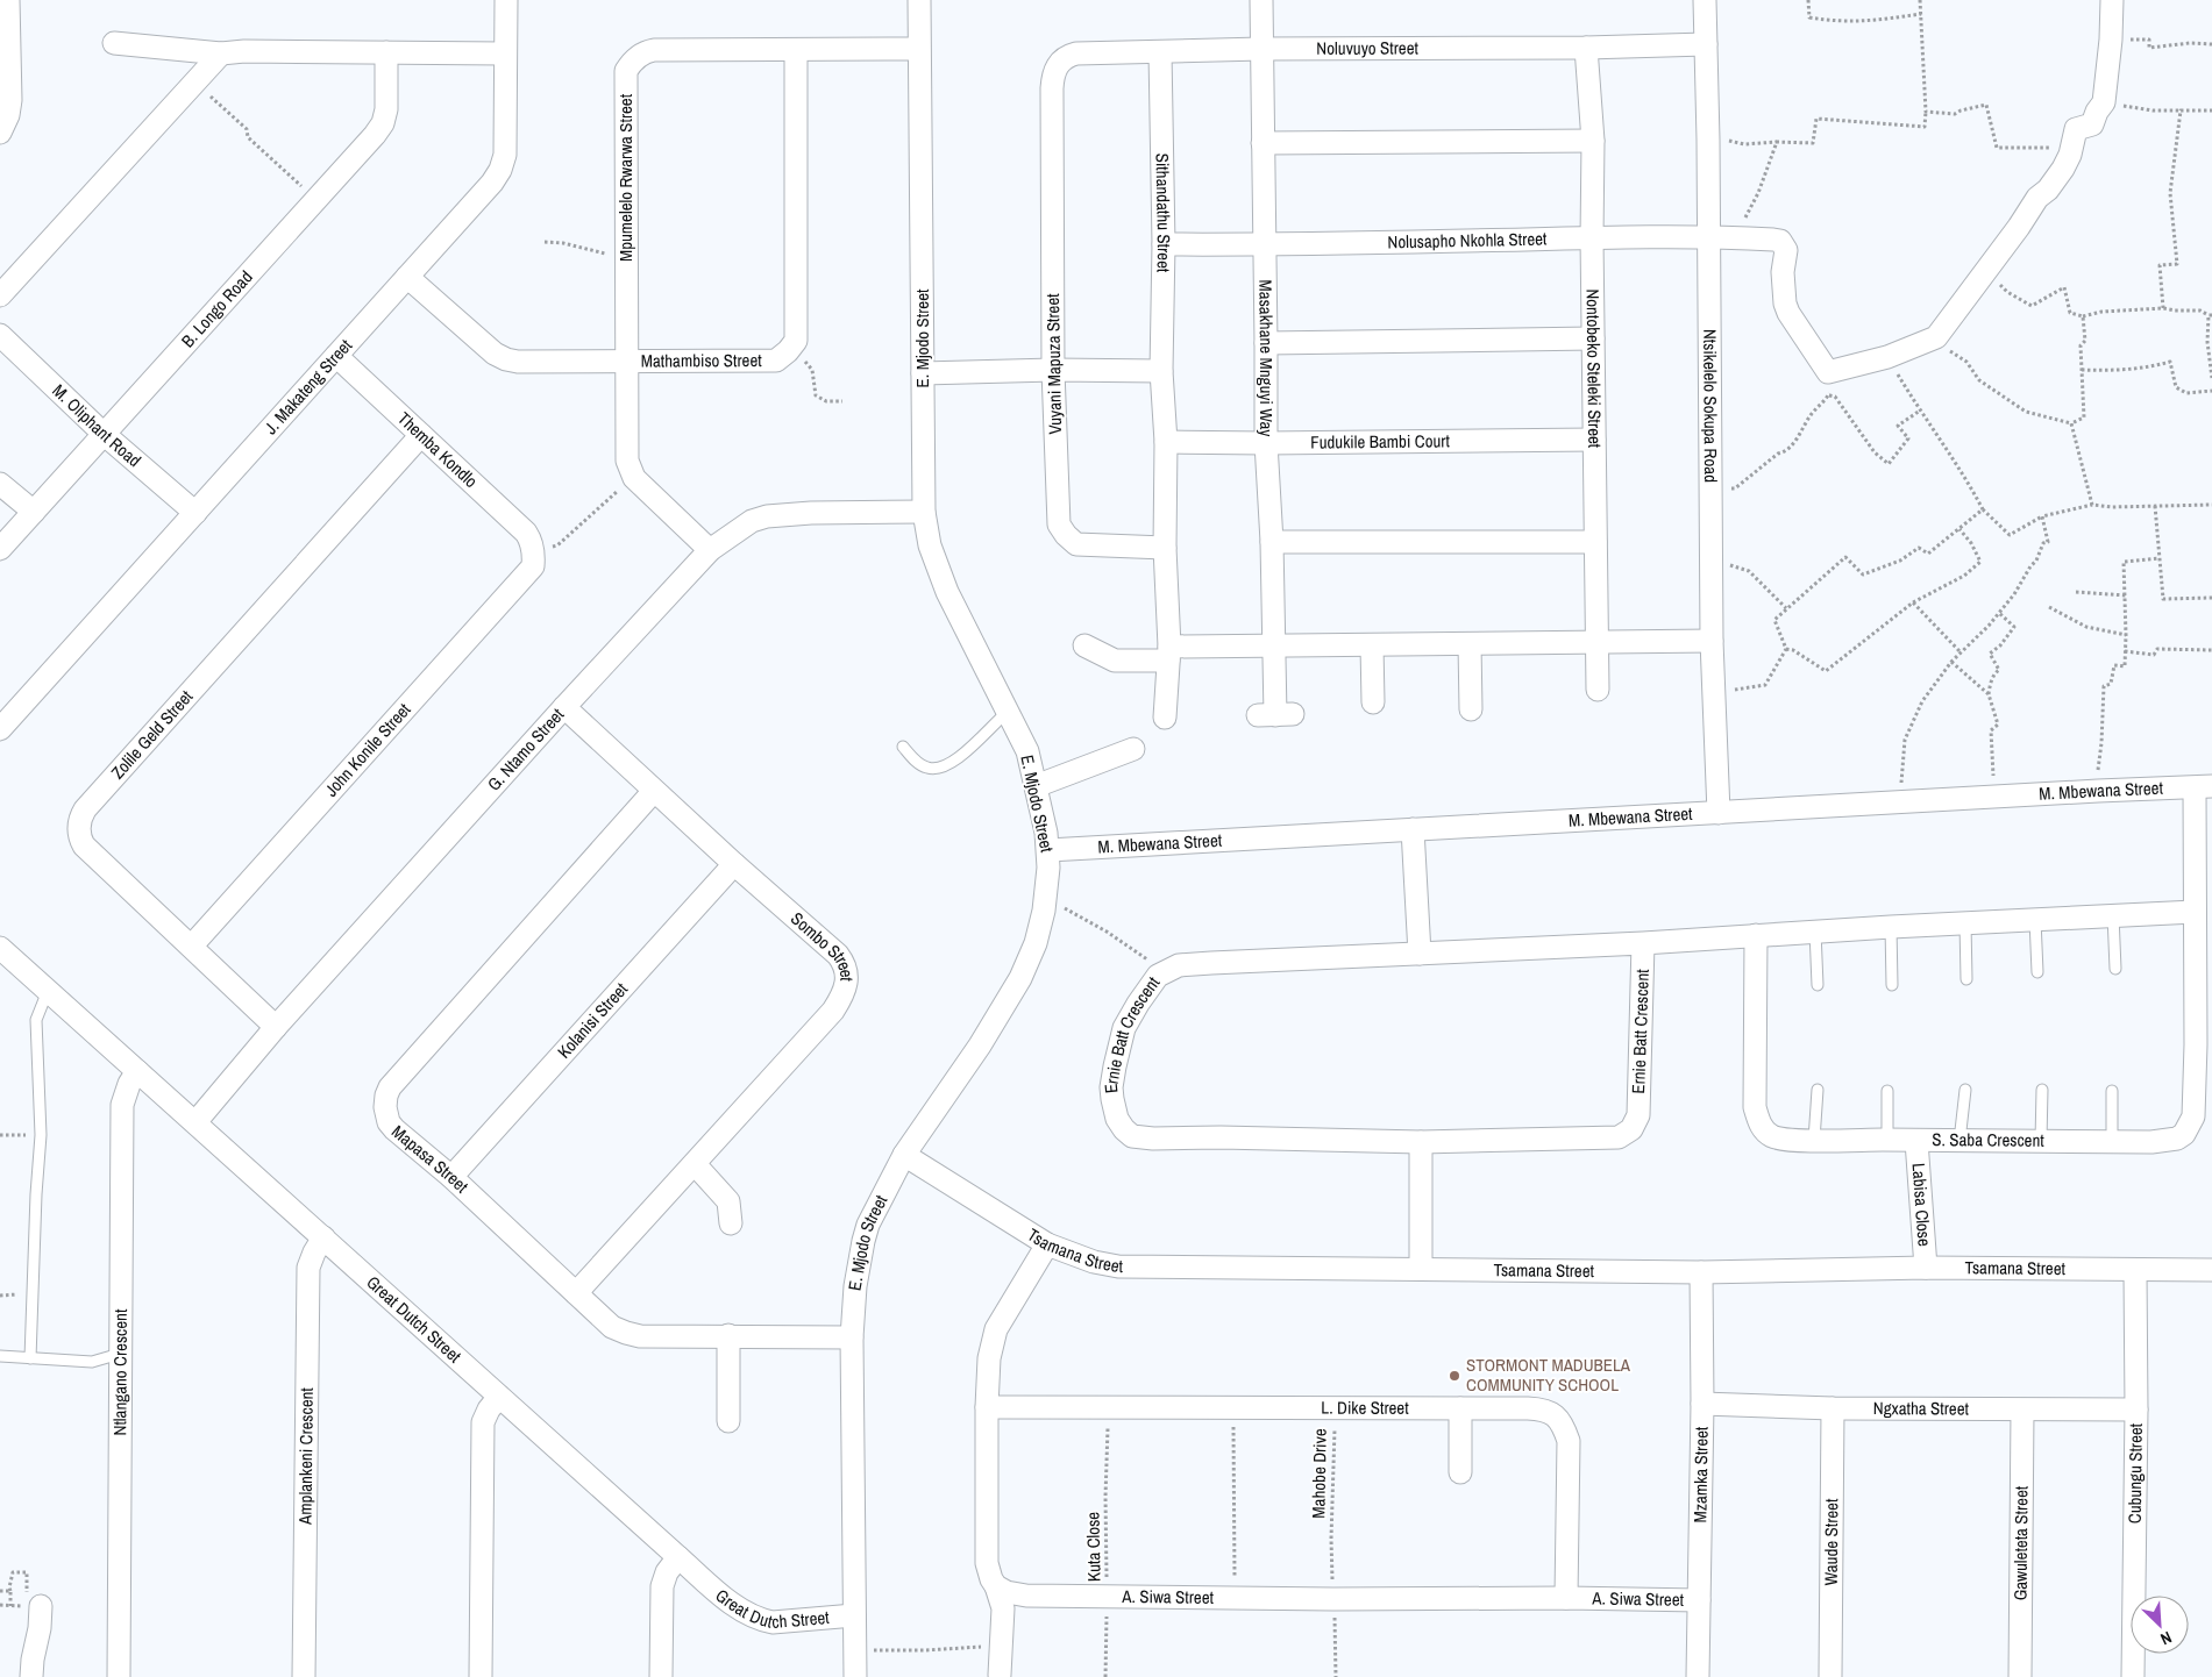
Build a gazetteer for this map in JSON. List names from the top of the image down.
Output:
{
  "streets": {
    "street": [
      "Noluvuyo Street",
      "Mpumelelo Rwarwa Street",
      "Sithandathu Street",
      "Nolusapho Nkohla Street",
      "B. Longo Road",
      "E. Mjodo Street",
      "Masakhane Mnguyi Way",
      "Mathambiso Street",
      "Vuyani Mapuza Street",
      "Nontobeko Steleki Street",
      "J. Makateng Street",
      "Ntsikelelo Sokupa Road",
      "M. Oliphant Road",
      "Fudukile Bambi Court",
      "Themba Kondlo",
      "Zolile Geld Street",
      "John Konile Street",
      "G. Ntamo Street",
      "M. Mbewana Street",
      "Sombo Street",
      "Kolanisi Street",
      "Ernie Batt Crescent",
      "S. Saba Crescent",
      "Mapasa Street",
      "Labisa Close",
      "Tsamana Street",
      "Great Dutch Street",
      "Ntlangano Crescent",
      "L. Dike Street",
      "Ngxatha Street",
      "Amplankeni Crescent",
      "Cubungu Street",
      "Mzamka Street",
      "Waude Street",
      "Gawuleteta Street",
      "A. Siwa Street"
    ],
    "path": ["Mahobe Drive", "Kuta Close"]
  },
  "crossings": [
    ["Noluvuyo Street", "Sithandathu Street"],
    ["Noluvuyo Street", "Masakhane Mnguyi Way"],
    ["Noluvuyo Street", "Vuyani Mapuza Street"],
    ["Noluvuyo Street", "Nontobeko Steleki Street"],
    ["Noluvuyo Street", "Ntsikelelo Sokupa Road"],
    ["Mpumelelo Rwarwa Street", "E. Mjodo Street"],
    ["Mpumelelo Rwarwa Street", "Mathambiso Street"],
    ["Sithandathu Street", "Nolusapho Nkohla Street"],
    ["Sithandathu Street", "Vuyani Mapuza Street"],
    ["Sithandathu Street", "Fudukile Bambi Court"],
    ["Nolusapho Nkohla Street", "Masakhane Mnguyi Way"],
    ["Nolusapho Nkohla Street", "Nontobeko Steleki Street"],
    ["Nolusapho Nkohla Street", "Ntsikelelo Sokupa Road"],
    ["B. Longo Road", "M. Oliphant Road"],
    ["E. Mjodo Street", "G. Ntamo Street"],
    ["E. Mjodo Street", "M. Mbewana Street"],
    ["E. Mjodo Street", "Mapasa Street"],
    ["E. Mjodo Street", "Tsamana Street"],
    ["E. Mjodo Street", "Great Dutch Street"],
    ["Masakhane Mnguyi Way", "Fudukile Bambi Court"],
    ["Mathambiso Street", "J. Makateng Street"],
    ["Nontobeko Steleki Street", "Fudukile Bambi Court"],
    ["J. Makateng Street", "M. Oliphant Road"],
    ["J. Makateng Street", "Themba Kondlo"],
    ["Ntsikelelo Sokupa Road", "M. Mbewana Street"],
    ["Themba Kondlo", "Zolile Geld Street"],
    ["Themba Kondlo", "John Konile Street"],
    ["Zolile Geld Street", "John Konile Street"],
    ["Zolile Geld Street", "G. Ntamo Street"],
    ["G. Ntamo Street", "Sombo Street"],
    ["G. Ntamo Street", "Great Dutch Street"],
    ["M. Mbewana Street", "S. Saba Crescent"],
    ["Sombo Street", "Kolanisi Street"],
    ["Sombo Street", "Mapasa Street"],
    ["Kolanisi Street", "Mapasa Street"],
    ["S. Saba Crescent", "Labisa Close"],
    ["Labisa Close", "Tsamana Street"],
    ["Tsamana Street", "Cubungu Street"],
    ["Tsamana Street", "Mzamka Street"],
    ["Great Dutch Street", "Ntlangano Crescent"],
    ["Great Dutch Street", "Amplankeni Crescent"],
    ["L. Dike Street", "Mahobe Drive"],
    ["L. Dike Street", "Kuta Close"],
    ["L. Dike Street", "A. Siwa Street"],
    ["Ngxatha Street", "Cubungu Street"],
    ["Ngxatha Street", "Mzamka Street"],
    ["Ngxatha Street", "Waude Street"],
    ["Ngxatha Street", "Gawuleteta Street"],
    ["Mahobe Drive", "A. Siwa Street"],
    ["Mzamka Street", "A. Siwa Street"],
    ["Kuta Close", "A. Siwa Street"]
  ],
  "places": ["STORMONT MADUBELA COMMUNITY SCHOOL"],
  "north": "bottom right"
}
